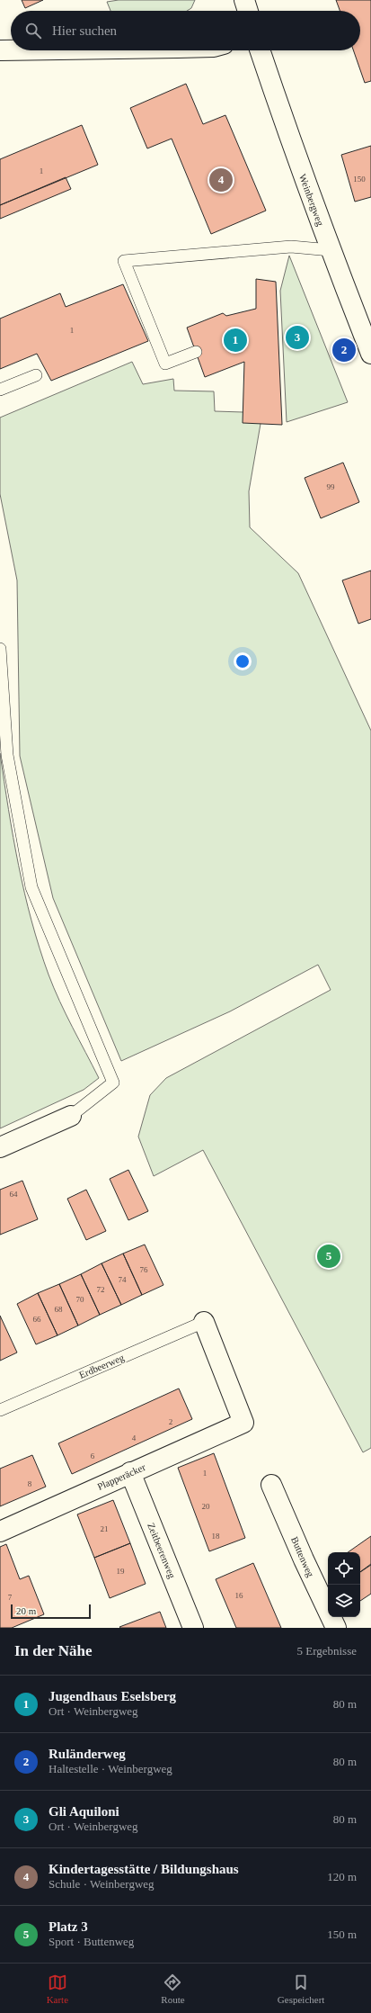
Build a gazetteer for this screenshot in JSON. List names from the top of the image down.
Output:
{
  "streets": {
    "street": [
      "Weinbergweg",
      "Plapperäcker",
      "Zeitbeerenweg",
      "Buttenweg"
    ],
    "lane": ["Erdbeerweg"]
  },
  "crossings": [
    ["Erdbeerweg", "Plapperäcker"],
    ["Plapperäcker", "Zeitbeerenweg"]
  ],
  "house_numbers": [
    "1",
    "150",
    "1",
    "99",
    "64",
    "76",
    "74",
    "72",
    "70",
    "68",
    "66",
    "2",
    "4",
    "6",
    "1",
    "8",
    "20",
    "21",
    "18",
    "19",
    "16",
    "7"
  ],
  "scale_bar": "20 m",
  "page": {
    "search": "Hier suchen",
    "pins": [
      "4",
      "3",
      "1",
      "2",
      "5"
    ],
    "scale": "20 m",
    "heading": ["In der Nähe", "5 Ergebnisse"],
    "list": [
      {
        "mark": "1",
        "name": "Jugendhaus Eselsberg",
        "note": "Ort · Weinbergweg",
        "value": "80 m"
      },
      {
        "mark": "2",
        "name": "Ruländerweg",
        "note": "Haltestelle · Weinbergweg",
        "value": "80 m"
      },
      {
        "mark": "3",
        "name": "Gli Aquiloni",
        "note": "Ort · Weinbergweg",
        "value": "80 m"
      },
      {
        "mark": "4",
        "name": "Kindertagesstätte / Bildungshaus",
        "note": "Schule · Weinbergweg",
        "value": "120 m"
      },
      {
        "mark": "5",
        "name": "Platz 3",
        "note": "Sport · Buttenweg",
        "value": "150 m"
      }
    ],
    "nav": ["Karte", "Route", "Gespeichert"]
  }
}
